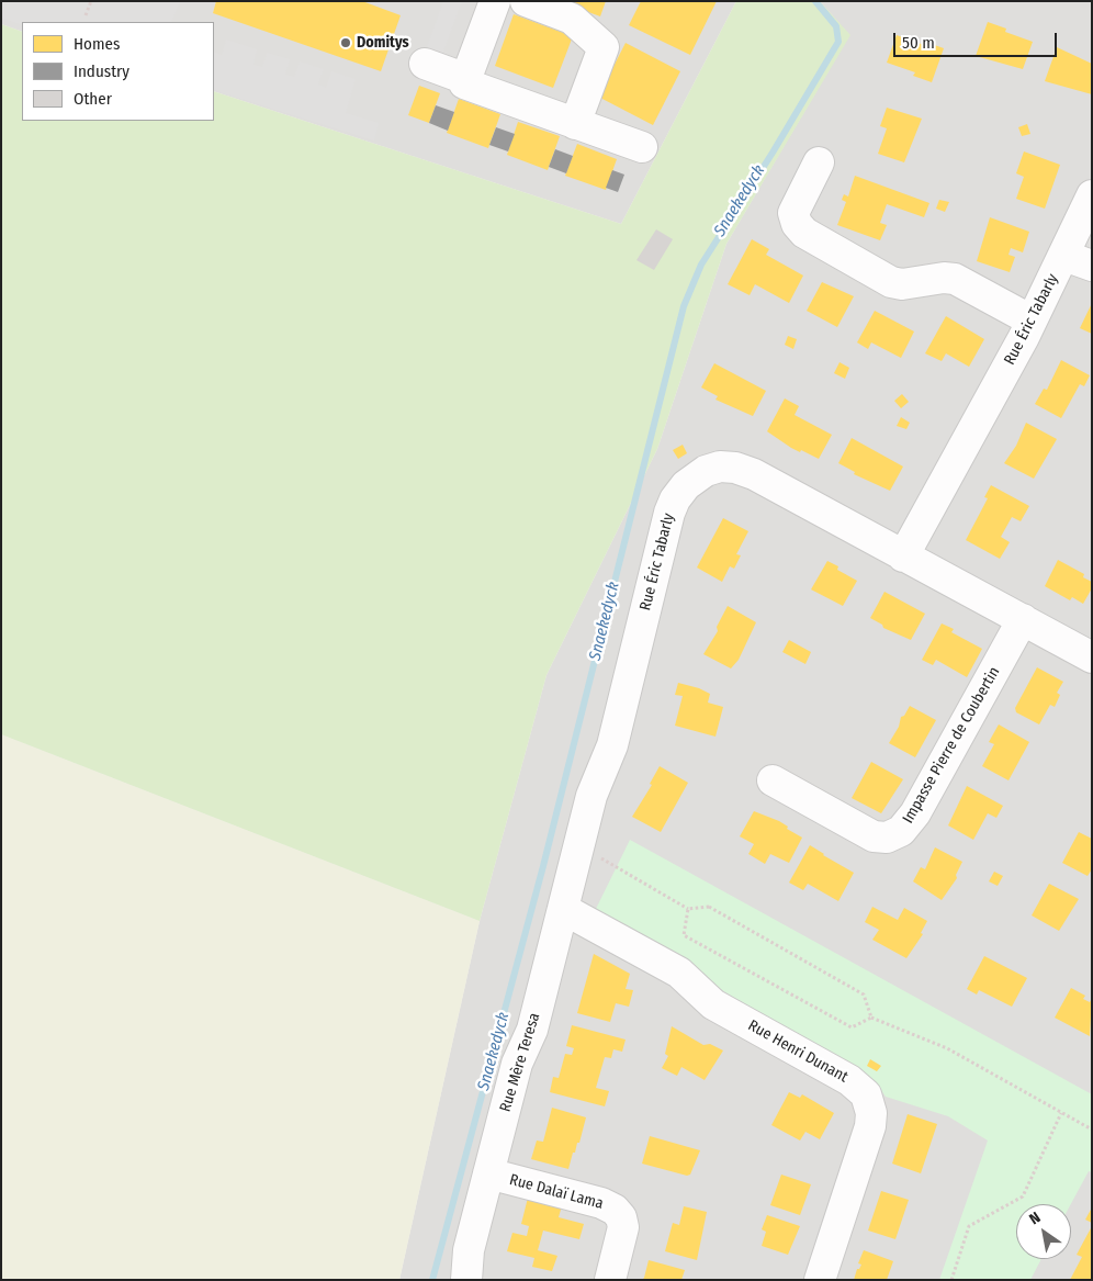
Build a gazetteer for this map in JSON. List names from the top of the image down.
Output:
{
  "streets": {
    "street": [
      "Rue Éric Tabarly",
      "Impasse Pierre de Coubertin",
      "Rue Henri Dunant",
      "Rue Mère Teresa",
      "Rue Dalaï Lama"
    ]
  },
  "crossings": [
    ["Rue Éric Tabarly", "Impasse Pierre de Coubertin"],
    ["Rue Éric Tabarly", "Rue Mère Teresa"],
    ["Rue Henri Dunant", "Rue Mère Teresa"],
    ["Rue Mère Teresa", "Rue Dalaï Lama"]
  ],
  "water": ["Snaekedyck"],
  "places": ["Domitys"],
  "legend": ["Homes", "Industry", "Other"],
  "scale_bar": "50 m",
  "north": "top left"
}
